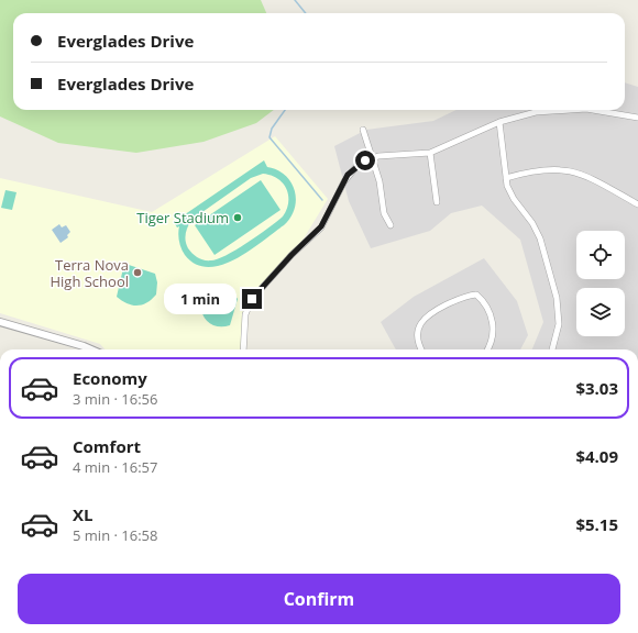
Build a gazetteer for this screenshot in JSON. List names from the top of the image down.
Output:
{
  "places": ["Tiger Stadium", "Terra Nova High School"],
  "page": {
    "banner": ["Everglades Drive", "Everglades Drive"],
    "bubble": "1 min",
    "list": [
      {
        "name": "Economy",
        "note": "3 min · 16:56",
        "value": "$3.03"
      },
      {
        "name": "Comfort",
        "note": "4 min · 16:57",
        "value": "$4.09"
      },
      {
        "name": "XL",
        "note": "5 min · 16:58",
        "value": "$5.15"
      }
    ],
    "buttons": "Confirm"
  }
}
